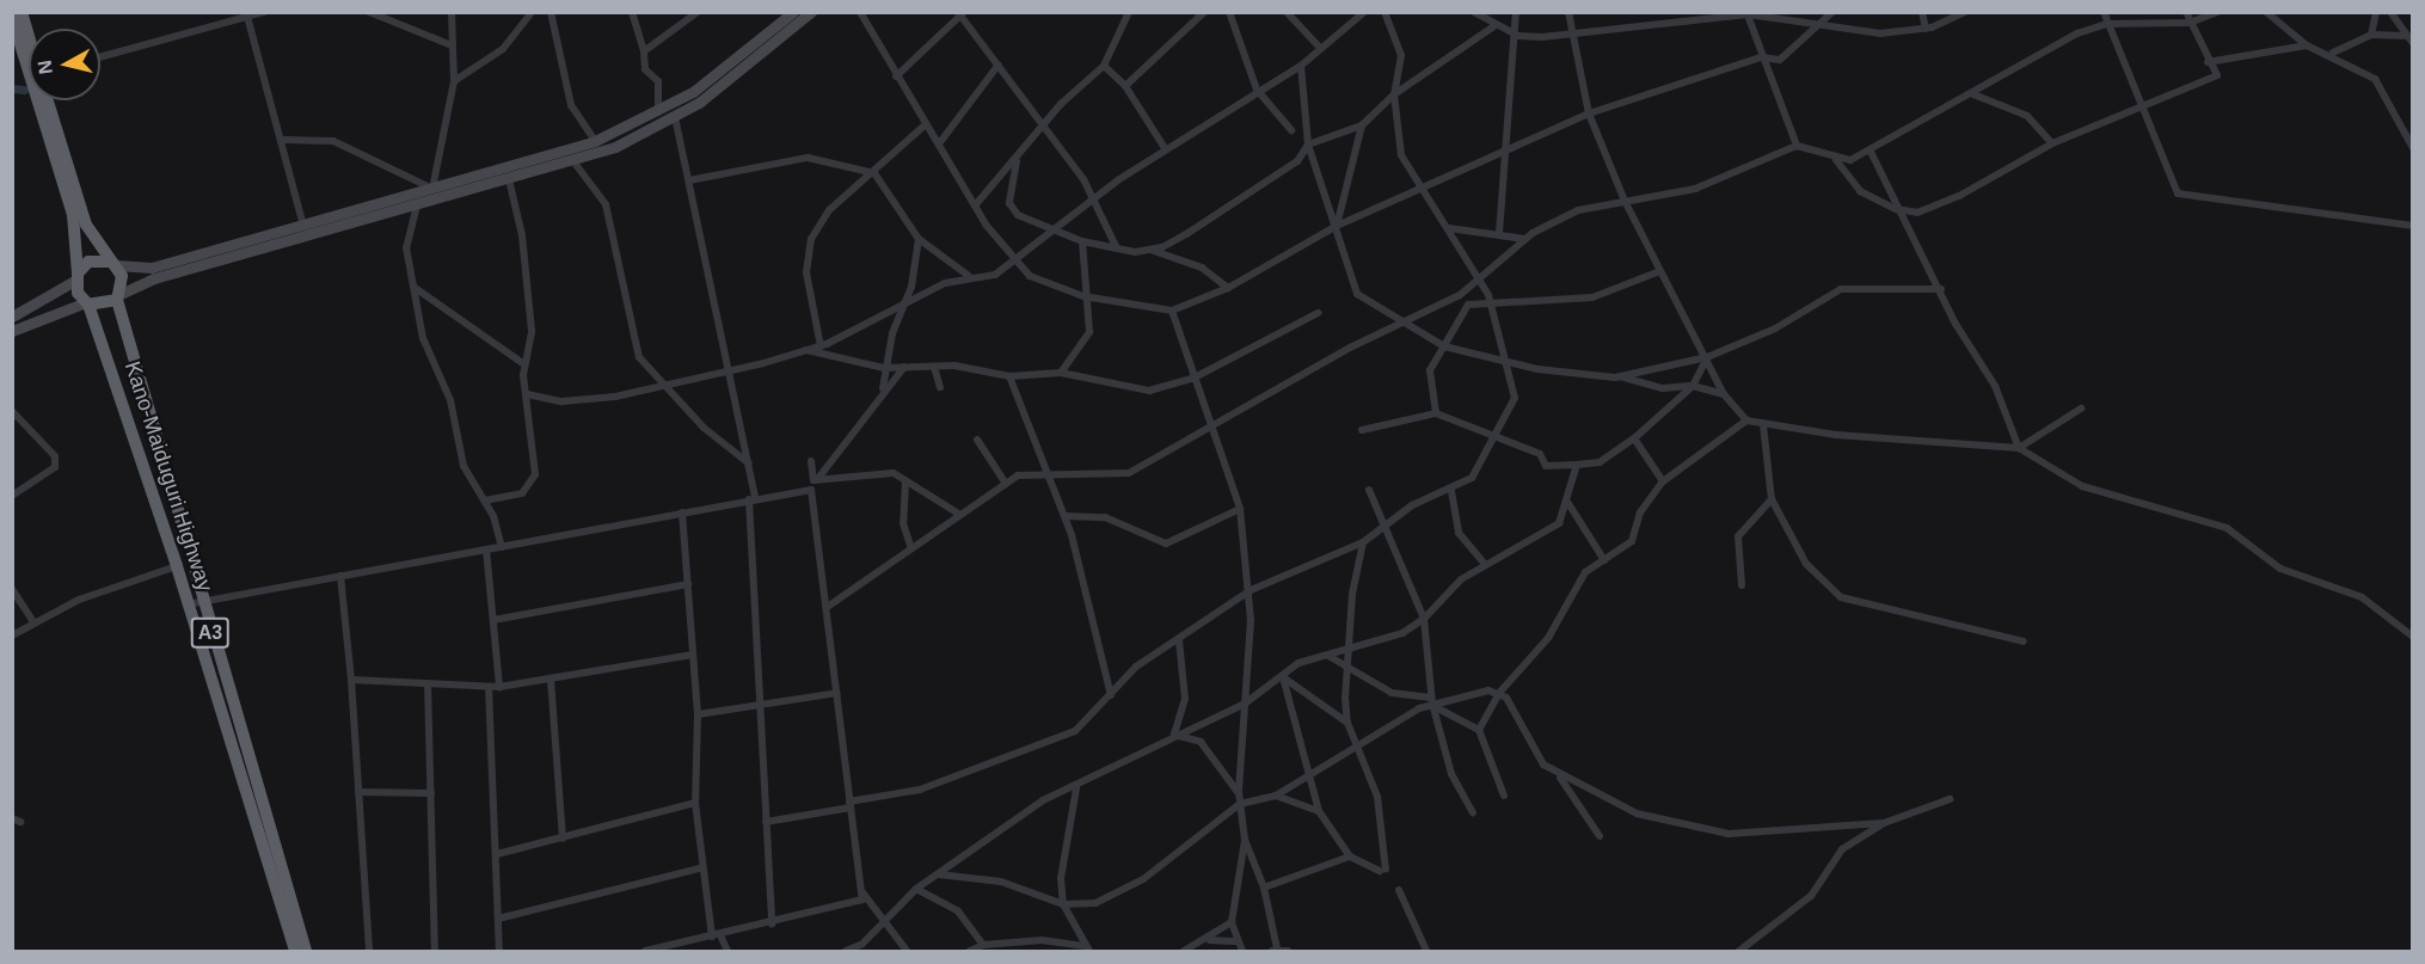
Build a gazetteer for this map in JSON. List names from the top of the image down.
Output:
{
  "streets": {
    "highway": ["Kano-Maiduguri Highway", "A3"]
  },
  "crossings": [
    ["Kano-Maiduguri Highway", "A3"]
  ],
  "north": "left"
}
